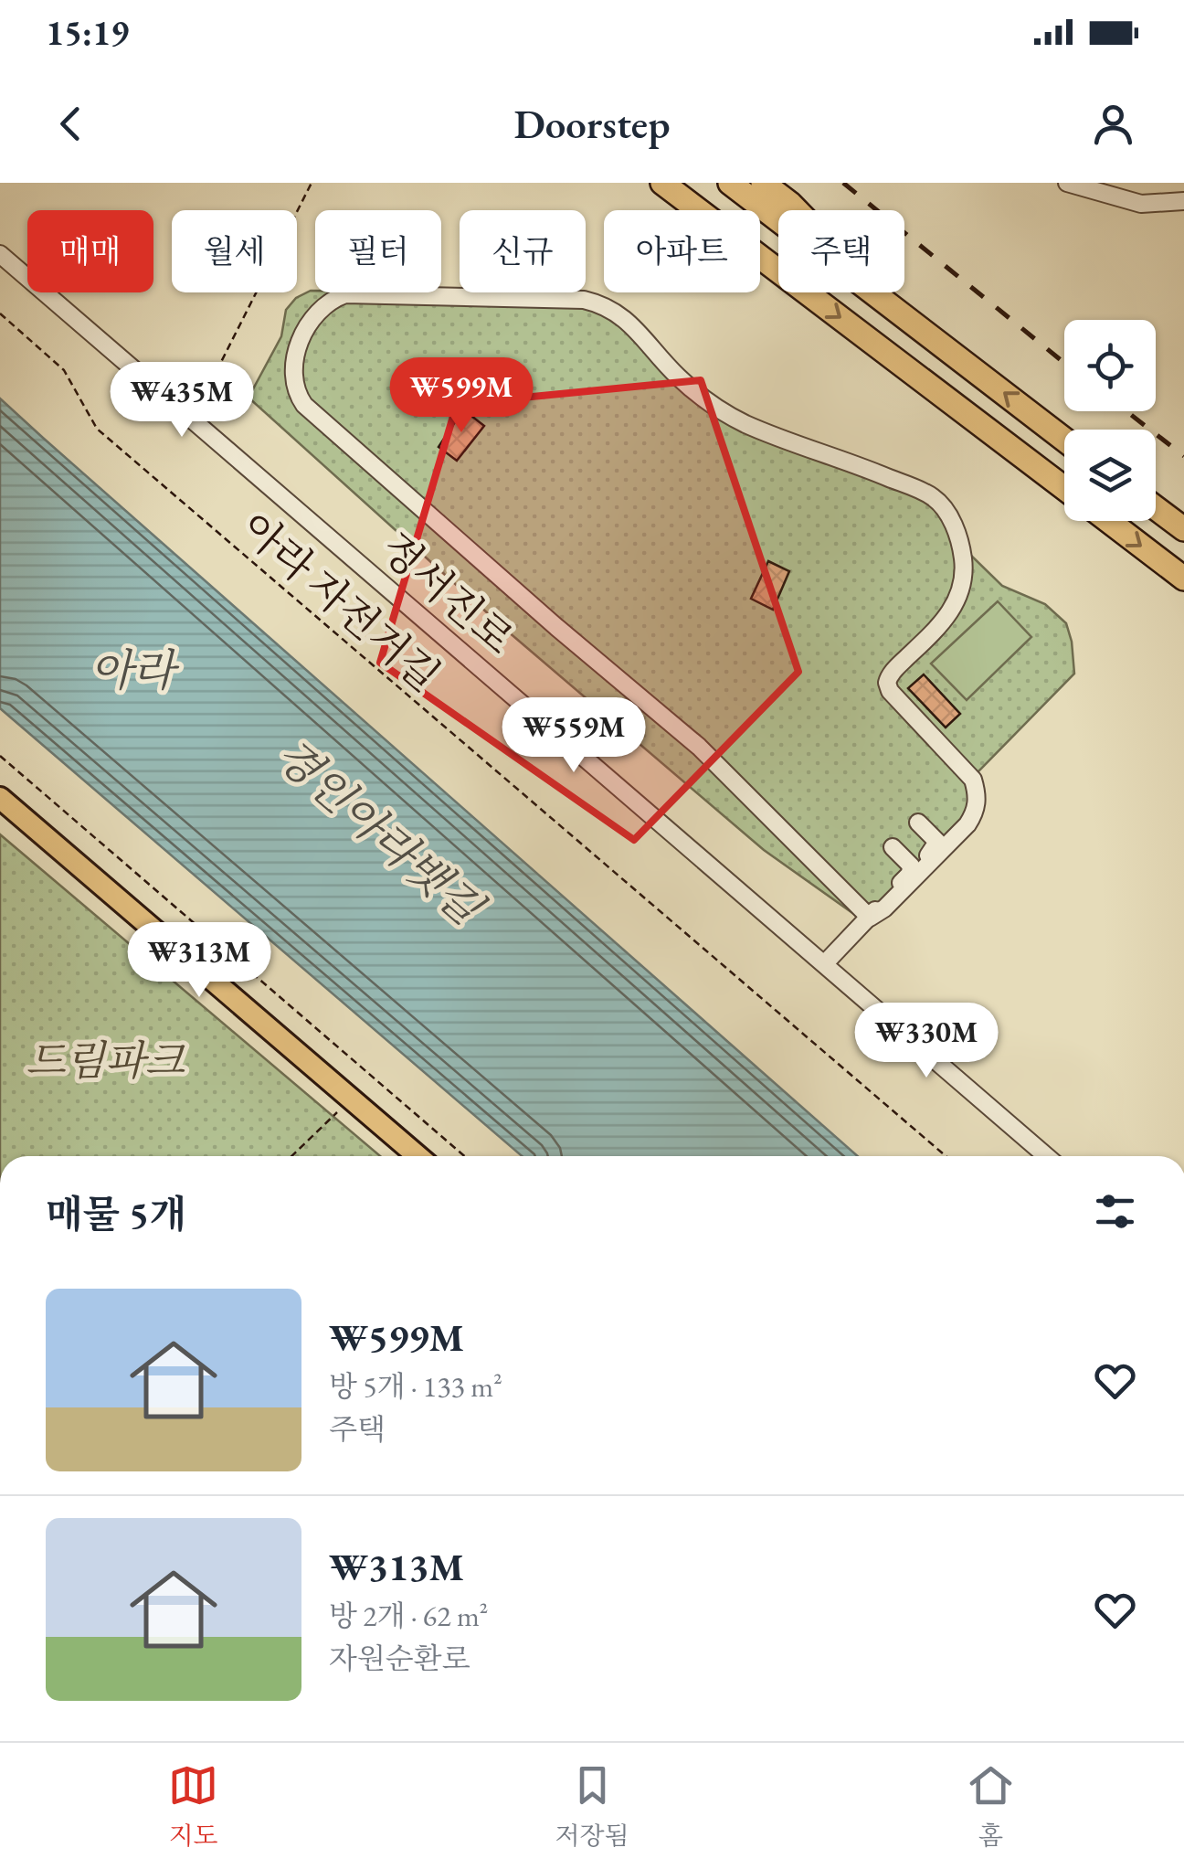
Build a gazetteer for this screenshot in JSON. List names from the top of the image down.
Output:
{
  "streets": {
    "street": ["정서진로"],
    "path": ["아라 자전거길"]
  },
  "water": ["아라", "경인아라뱃길"],
  "parks": ["드림파크"],
  "page": {
    "status": "15:19",
    "header": "Doorstep",
    "chip": [
      "매매",
      "월세",
      "필터",
      "신규",
      "아파트",
      "주택"
    ],
    "price": [
      "₩599M",
      "₩435M",
      "₩559M",
      "₩313M",
      "₩330M"
    ],
    "heading": "매물 5개",
    "list": [
      {
        "name": "₩599M",
        "note": "방 5개 · 133 m² · 주택"
      },
      {
        "name": "₩313M",
        "note": "방 2개 · 62 m² · 자원순환로"
      }
    ],
    "tabs": ["지도", "저장됨", "홈"]
  }
}
